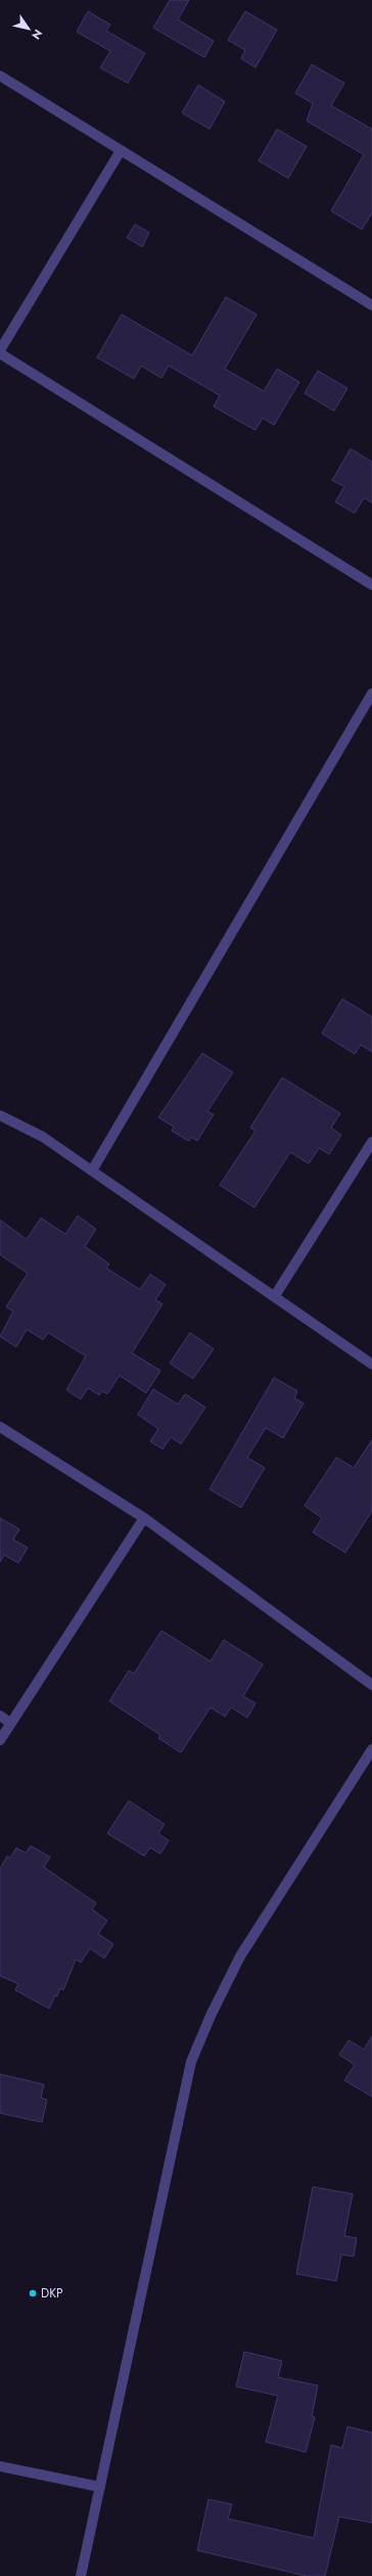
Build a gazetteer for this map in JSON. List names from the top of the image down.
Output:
{
  "places": ["DKP"],
  "north": "bottom right"
}
